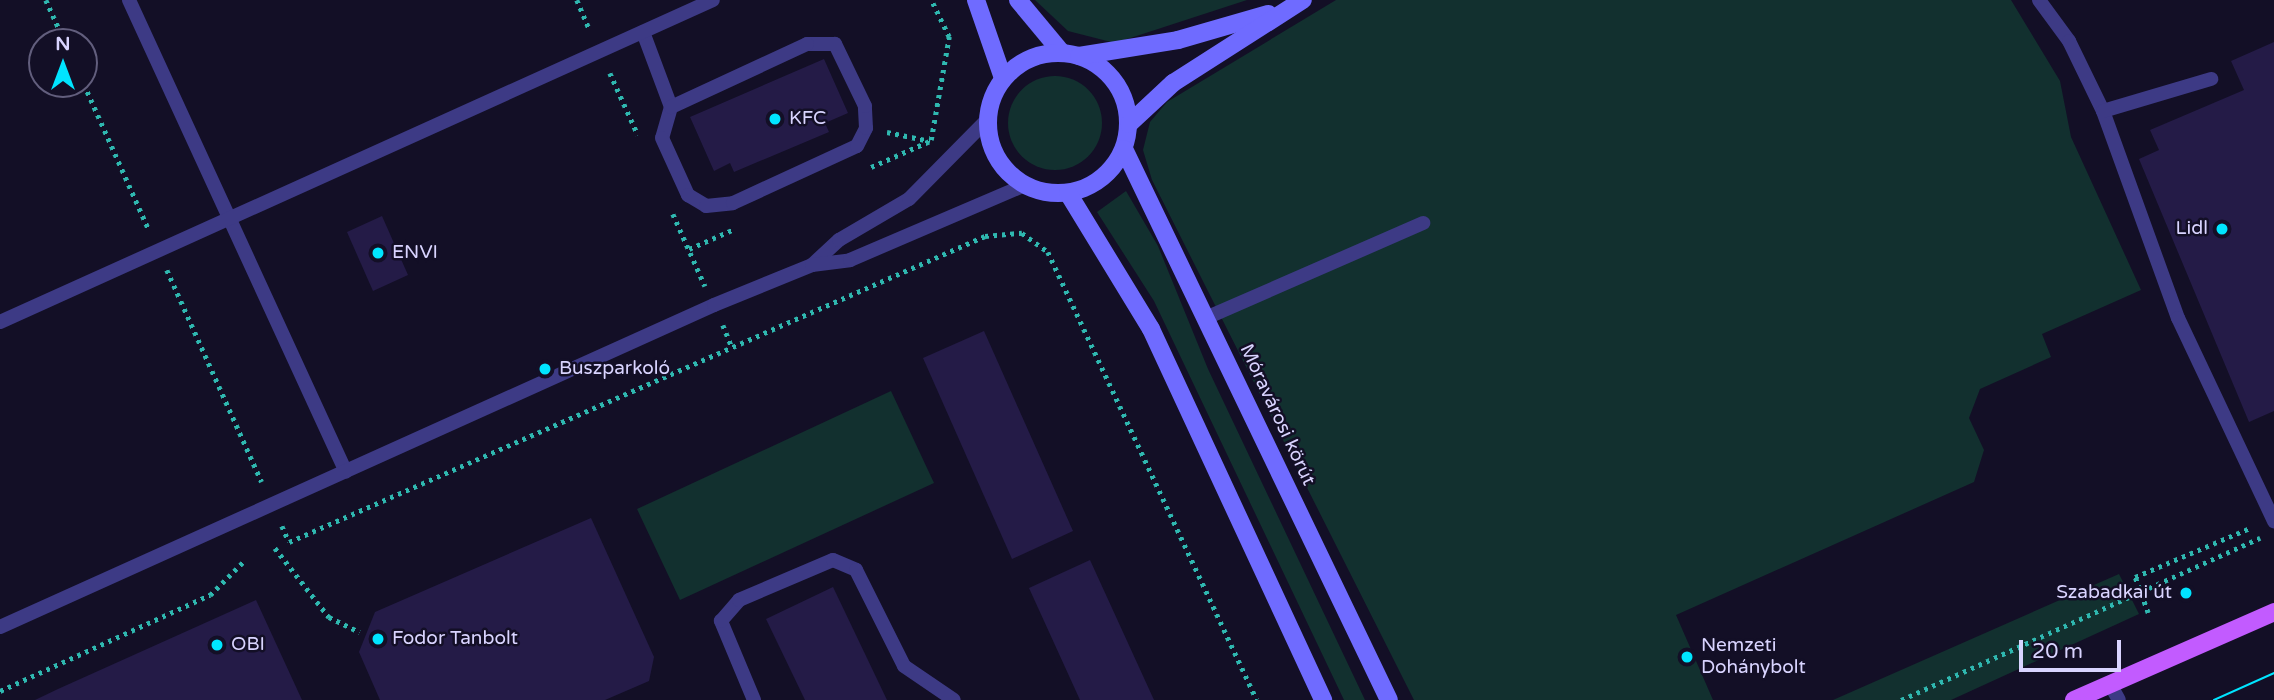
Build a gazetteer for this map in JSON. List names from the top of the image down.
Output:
{
  "streets": {
    "main road": ["Móravárosi körút"]
  },
  "places": [
    "KFC",
    "Lidl",
    "ENVI",
    "Buszparkoló",
    "Szabadkai út",
    "Fodor Tanbolt",
    "OBI",
    "Nemzeti Dohánybolt"
  ],
  "scale_bar": "20 m",
  "north": "top"
}
